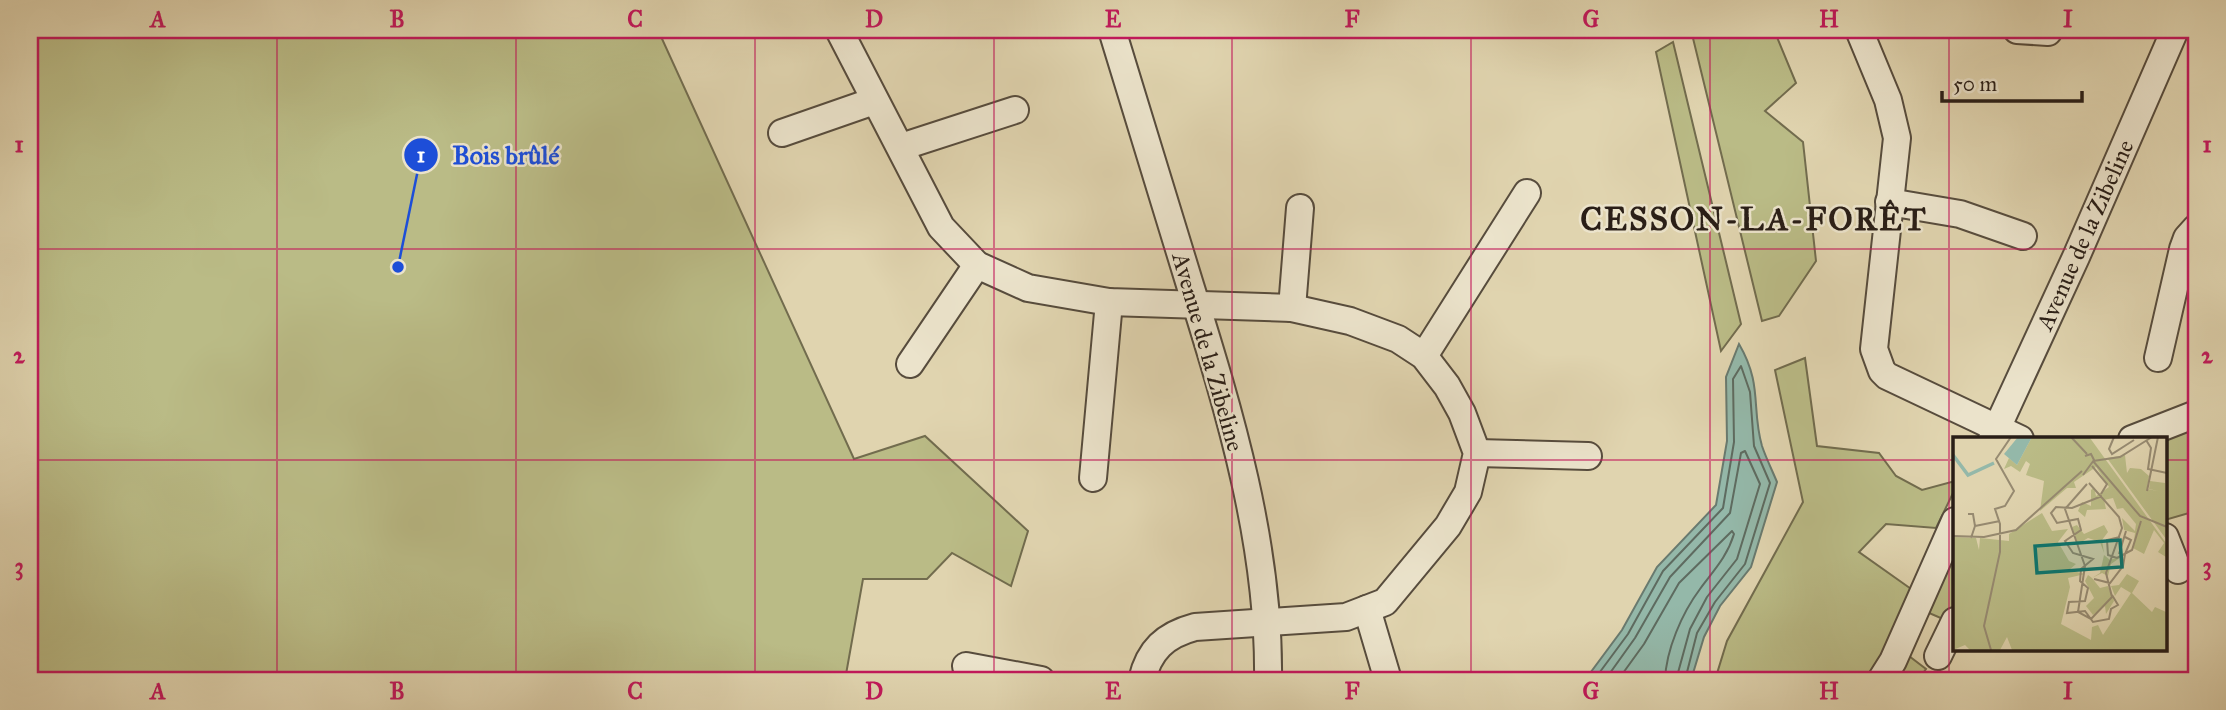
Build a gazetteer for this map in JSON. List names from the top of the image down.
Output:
{
  "streets": {
    "street": ["Avenue de la Zibeline"]
  },
  "districts": ["CESSON-LA-FORÊT"],
  "places": ["Bois brûlé"],
  "scale_bar": "50 m",
  "grid": {
    "columns": [
      "A",
      "B",
      "C",
      "D",
      "E",
      "F",
      "G",
      "H",
      "I"
    ],
    "rows": ["1", "2", "3"]
  }
}
